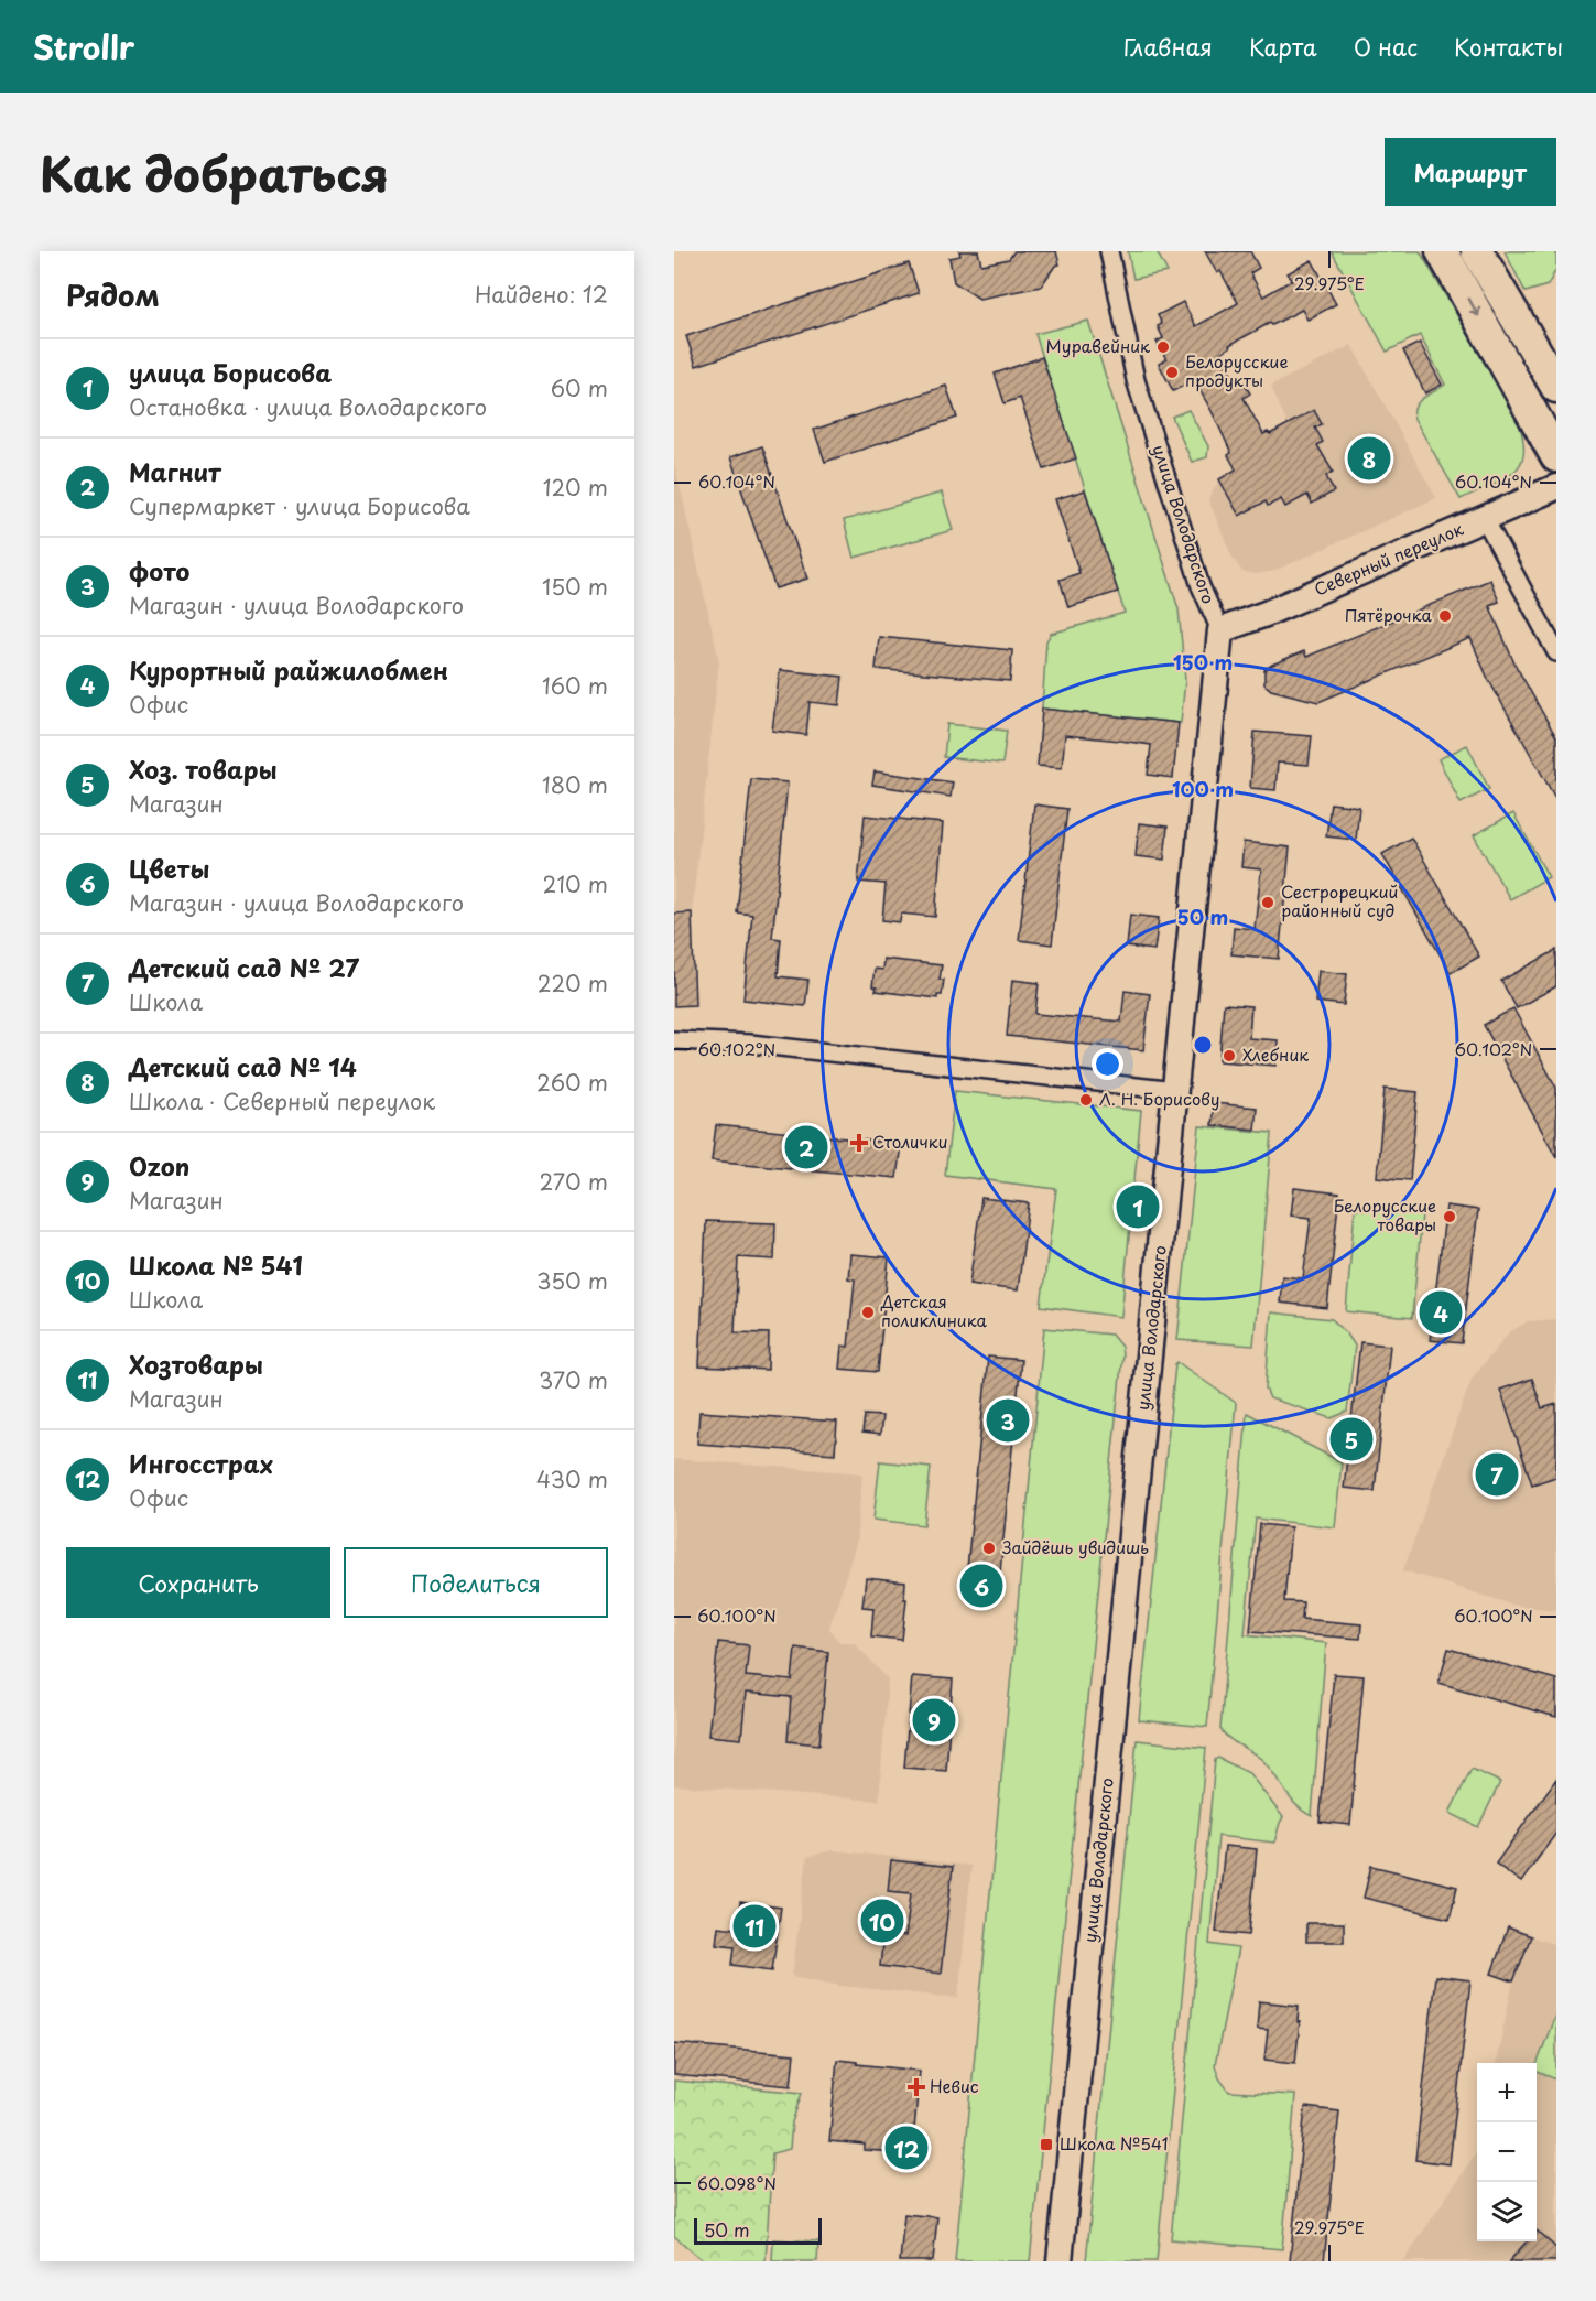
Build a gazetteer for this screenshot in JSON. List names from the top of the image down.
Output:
{
  "streets": {
    "main road": ["улица Володарского", "Северный переулок"]
  },
  "crossings": [
    ["улица Володарского", "Северный переулок"]
  ],
  "places": {
    "other": [
      "Муравейник",
      "Белорусские продукты",
      "Пятёрочка",
      "Сестрорецкий районный суд",
      "Хлебник",
      "Л. Н. Борисову",
      "Белорусские товары",
      "Детская поликлиника",
      "Зайдёшь увидишь"
    ],
    "health": ["Столички", "Невис"],
    "transit": ["Школа №541"]
  },
  "scale_bar": "50 m",
  "page": {
    "header": "Strollr",
    "nav": [
      "Главная",
      "Карта",
      "О нас",
      "Контакты"
    ],
    "title": "Как добраться",
    "buttons": [
      "Маршрут",
      ["Сохранить", "Поделиться"]
    ],
    "heading": ["Рядом", "Найдено: 12"],
    "list": [
      {
        "mark": "1",
        "name": "улица Борисова",
        "note": "Остановка · улица Володарского",
        "value": "60 m"
      },
      {
        "mark": "2",
        "name": "Магнит",
        "note": "Супермаркет · улица Борисова",
        "value": "120 m"
      },
      {
        "mark": "3",
        "name": "фото",
        "note": "Магазин · улица Володарского",
        "value": "150 m"
      },
      {
        "mark": "4",
        "name": "Курортный райжилобмен",
        "note": "Офис",
        "value": "160 m"
      },
      {
        "mark": "5",
        "name": "Хоз. товары",
        "note": "Магазин",
        "value": "180 m"
      },
      {
        "mark": "6",
        "name": "Цветы",
        "note": "Магазин · улица Володарского",
        "value": "210 m"
      },
      {
        "mark": "7",
        "name": "Детский сад № 27",
        "note": "Школа",
        "value": "220 m"
      },
      {
        "mark": "8",
        "name": "Детский сад № 14",
        "note": "Школа · Северный переулок",
        "value": "260 m"
      },
      {
        "mark": "9",
        "name": "Ozon",
        "note": "Магазин",
        "value": "270 m"
      },
      {
        "mark": "10",
        "name": "Школа № 541",
        "note": "Школа",
        "value": "350 m"
      },
      {
        "mark": "11",
        "name": "Хозтовары",
        "note": "Магазин",
        "value": "370 m"
      },
      {
        "mark": "12",
        "name": "Ингосстрах",
        "note": "Офис",
        "value": "430 m"
      }
    ],
    "pins": [
      "8",
      "2",
      "1",
      "4",
      "3",
      "5",
      "7",
      "6",
      "9",
      "10",
      "11",
      "12"
    ],
    "map_buttons": ["+", "−"],
    "scale": "50 m"
  },
  "coordinates": [
    "29.975°E",
    "60.104°N",
    "60.102°N",
    "60.100°N",
    "60.098°N"
  ],
  "rings": ["150 m", "100 m", "50 m"]
}
